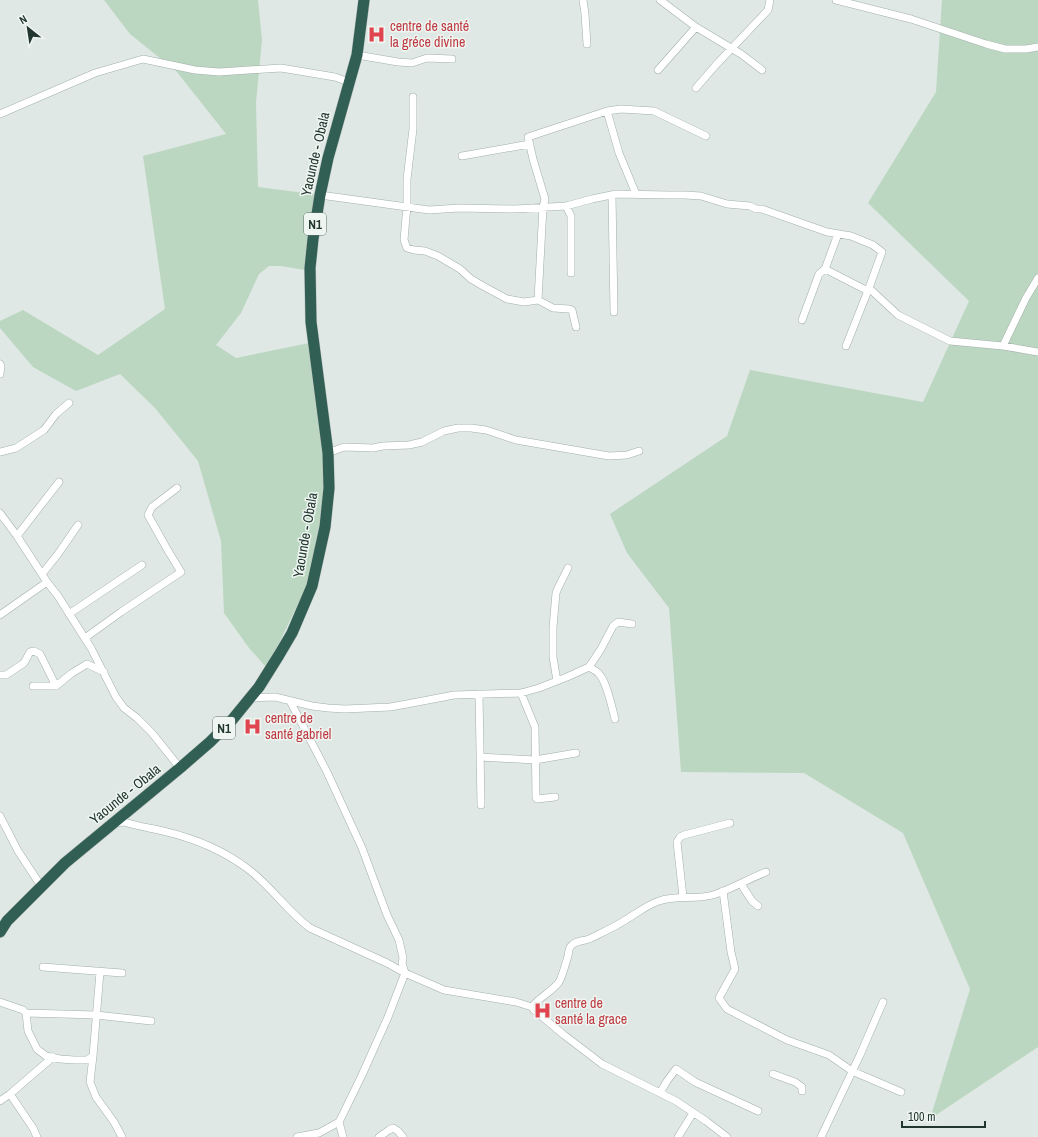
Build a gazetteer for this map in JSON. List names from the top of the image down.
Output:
{
  "streets": {
    "highway": ["Yaounde - Obala", "N1"]
  },
  "places": {
    "hospital": ["centre de santé la gréce divine", "centre de santé gabriel", "centre de santé la grace"]
  },
  "scale_bar": "100 m",
  "north": "top left"
}
